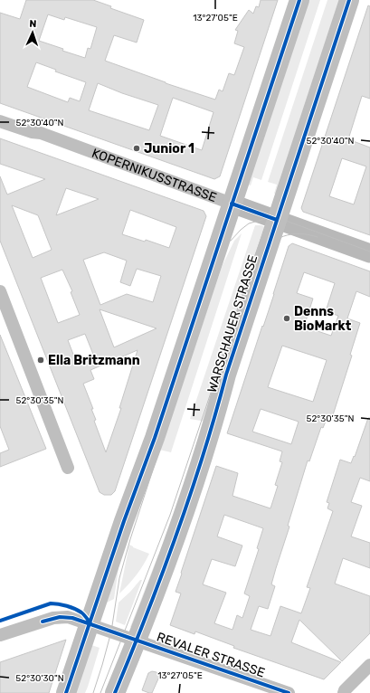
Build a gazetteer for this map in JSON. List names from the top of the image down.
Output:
{
  "streets": {
    "main road": ["WARSCHAUER STRASSE"],
    "street": ["KOPERNIKUSSTRASSE", "REVALER STRASSE"]
  },
  "crossings": [
    ["KOPERNIKUSSTRASSE", "WARSCHAUER STRASSE"],
    ["WARSCHAUER STRASSE", "REVALER STRASSE"]
  ],
  "places": ["Junior 1", "Denns BioMarkt", "Ella Britzmann"],
  "north": "top",
  "coordinates": [
    "13°27'05\"E",
    "52°30'40\"N",
    "52°30'35\"N",
    "52°30'30\"N"
  ]
}
